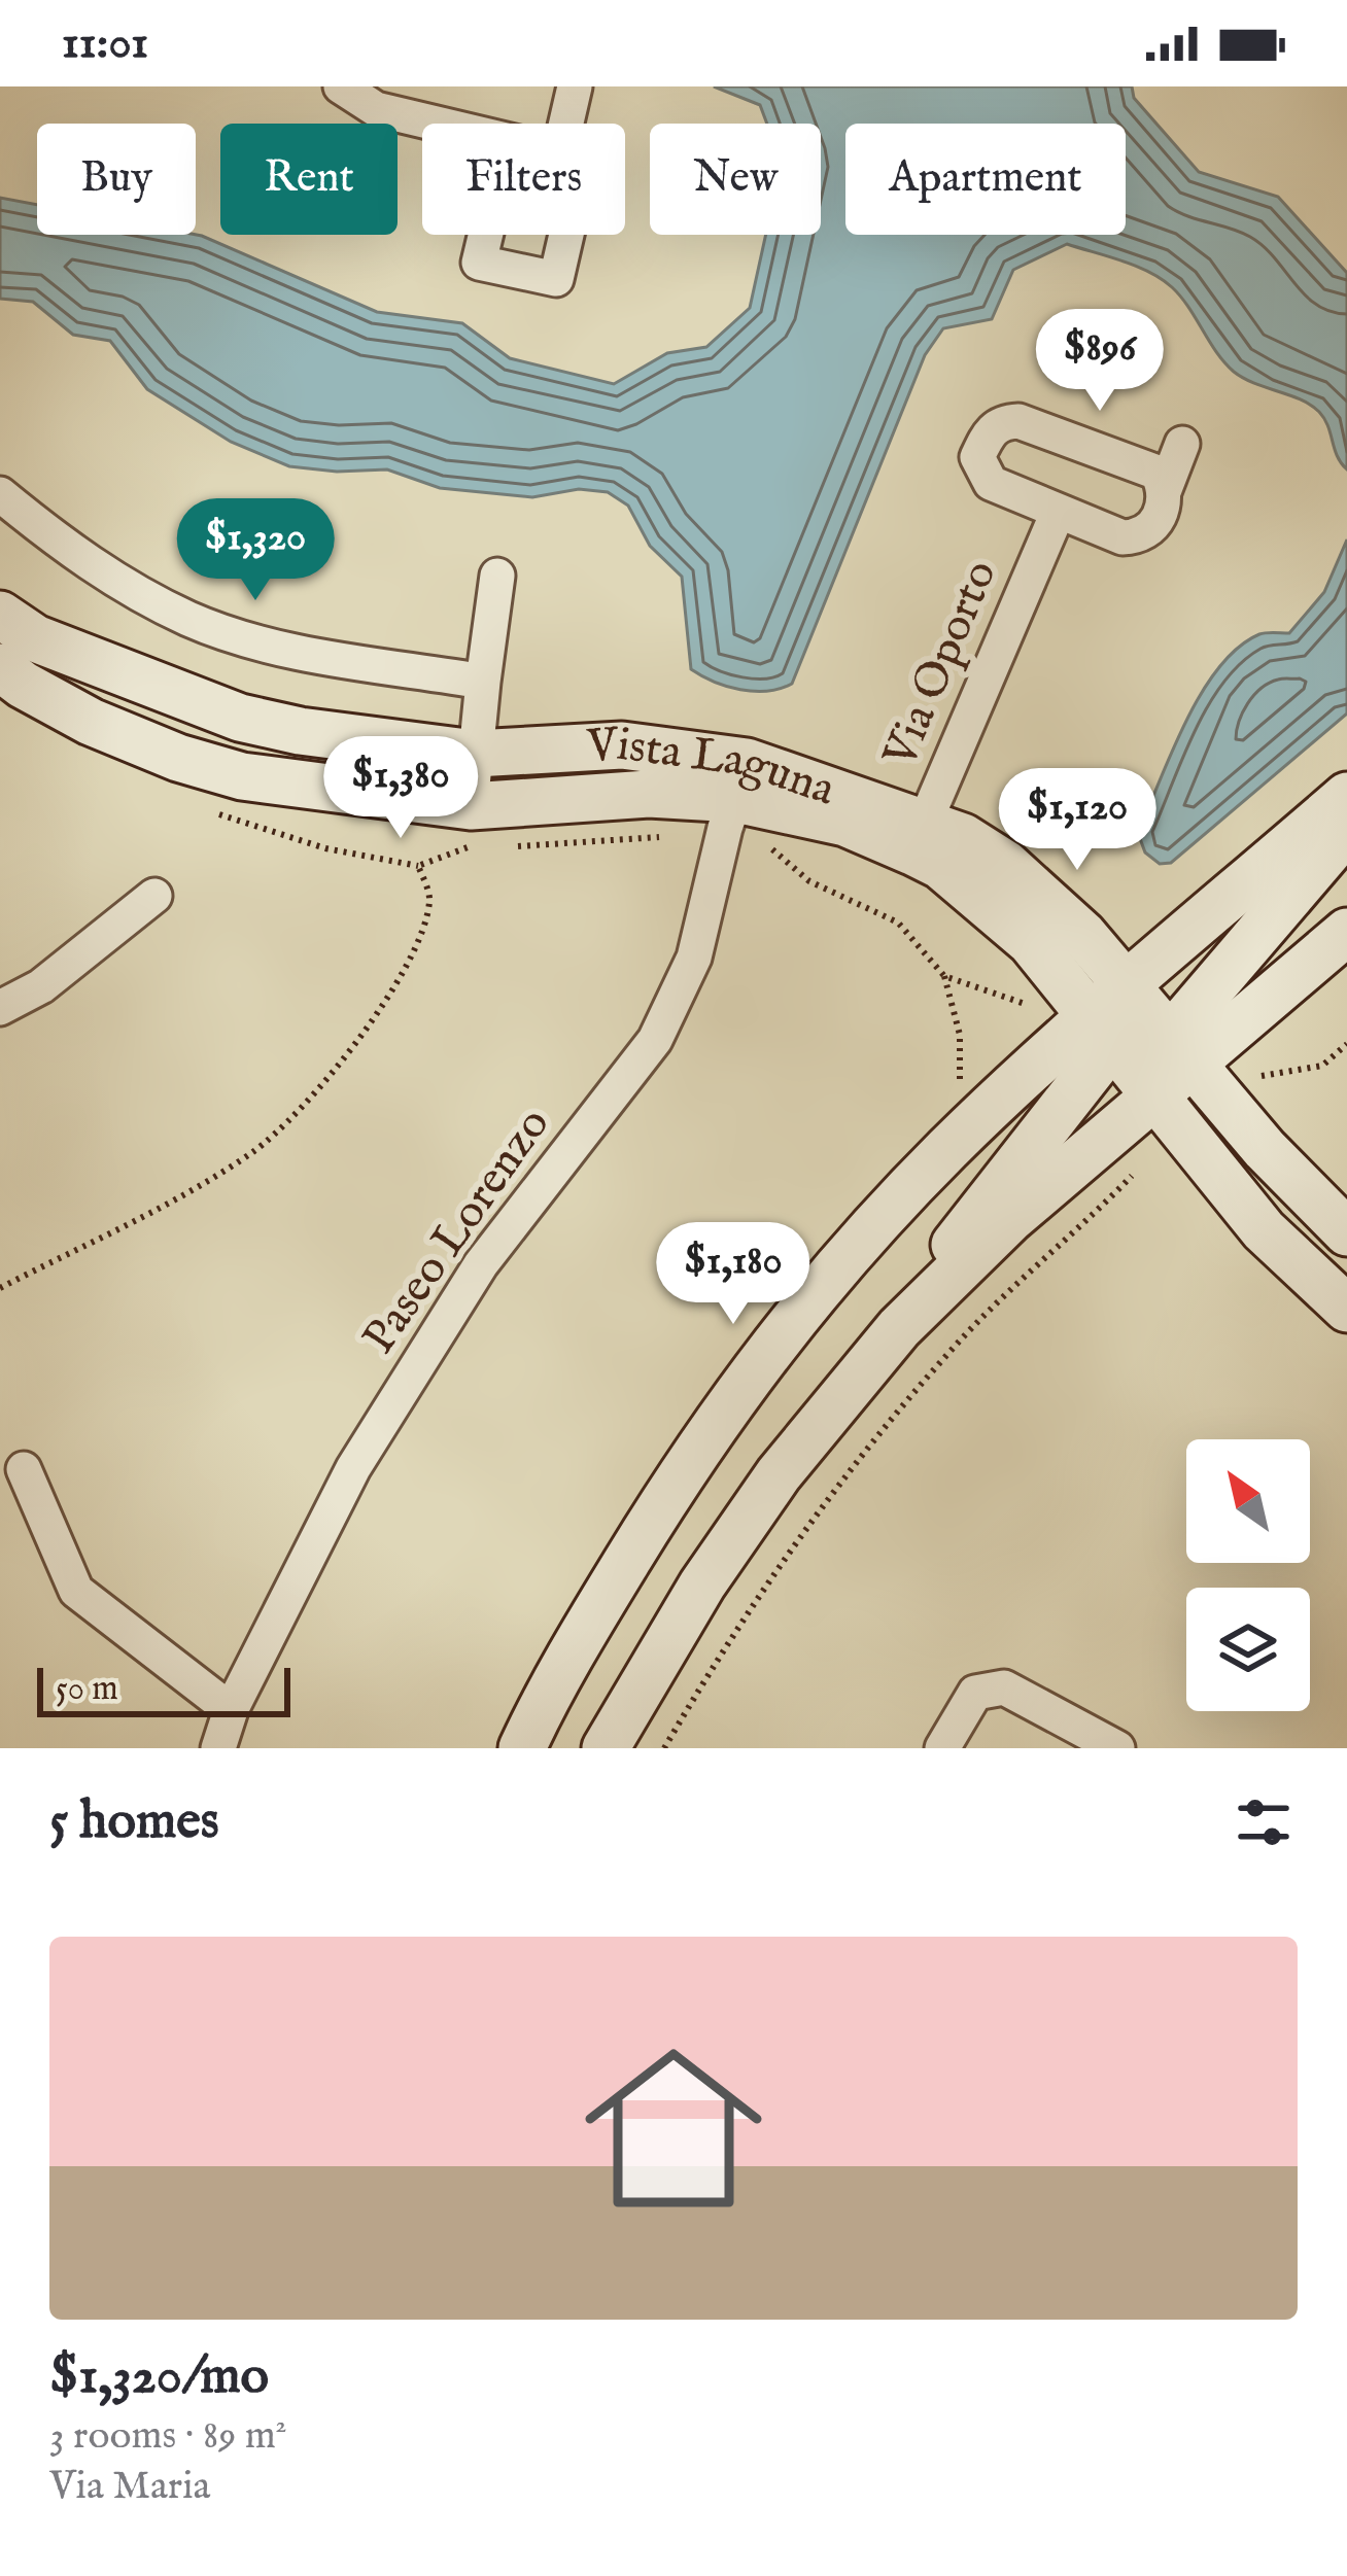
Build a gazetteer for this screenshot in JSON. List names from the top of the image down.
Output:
{
  "streets": {
    "street": ["Via Oporto", "Vista Laguna", "Paseo Lorenzo"]
  },
  "crossings": [
    ["Via Oporto", "Vista Laguna"],
    ["Vista Laguna", "Paseo Lorenzo"]
  ],
  "scale_bar": "50 m",
  "north": "top left",
  "page": {
    "status": "11:01",
    "chip": [
      "Buy",
      "Rent",
      "Filters",
      "New",
      "Apartment"
    ],
    "price": [
      "$896",
      "$1,320",
      "$1,380",
      "$1,120",
      "$1,180"
    ],
    "scale": "50 m",
    "heading": "5 homes",
    "list": [
      {
        "name": "$1,320/mo",
        "note": "3 rooms · 89 m² · Via Maria"
      }
    ]
  }
}
